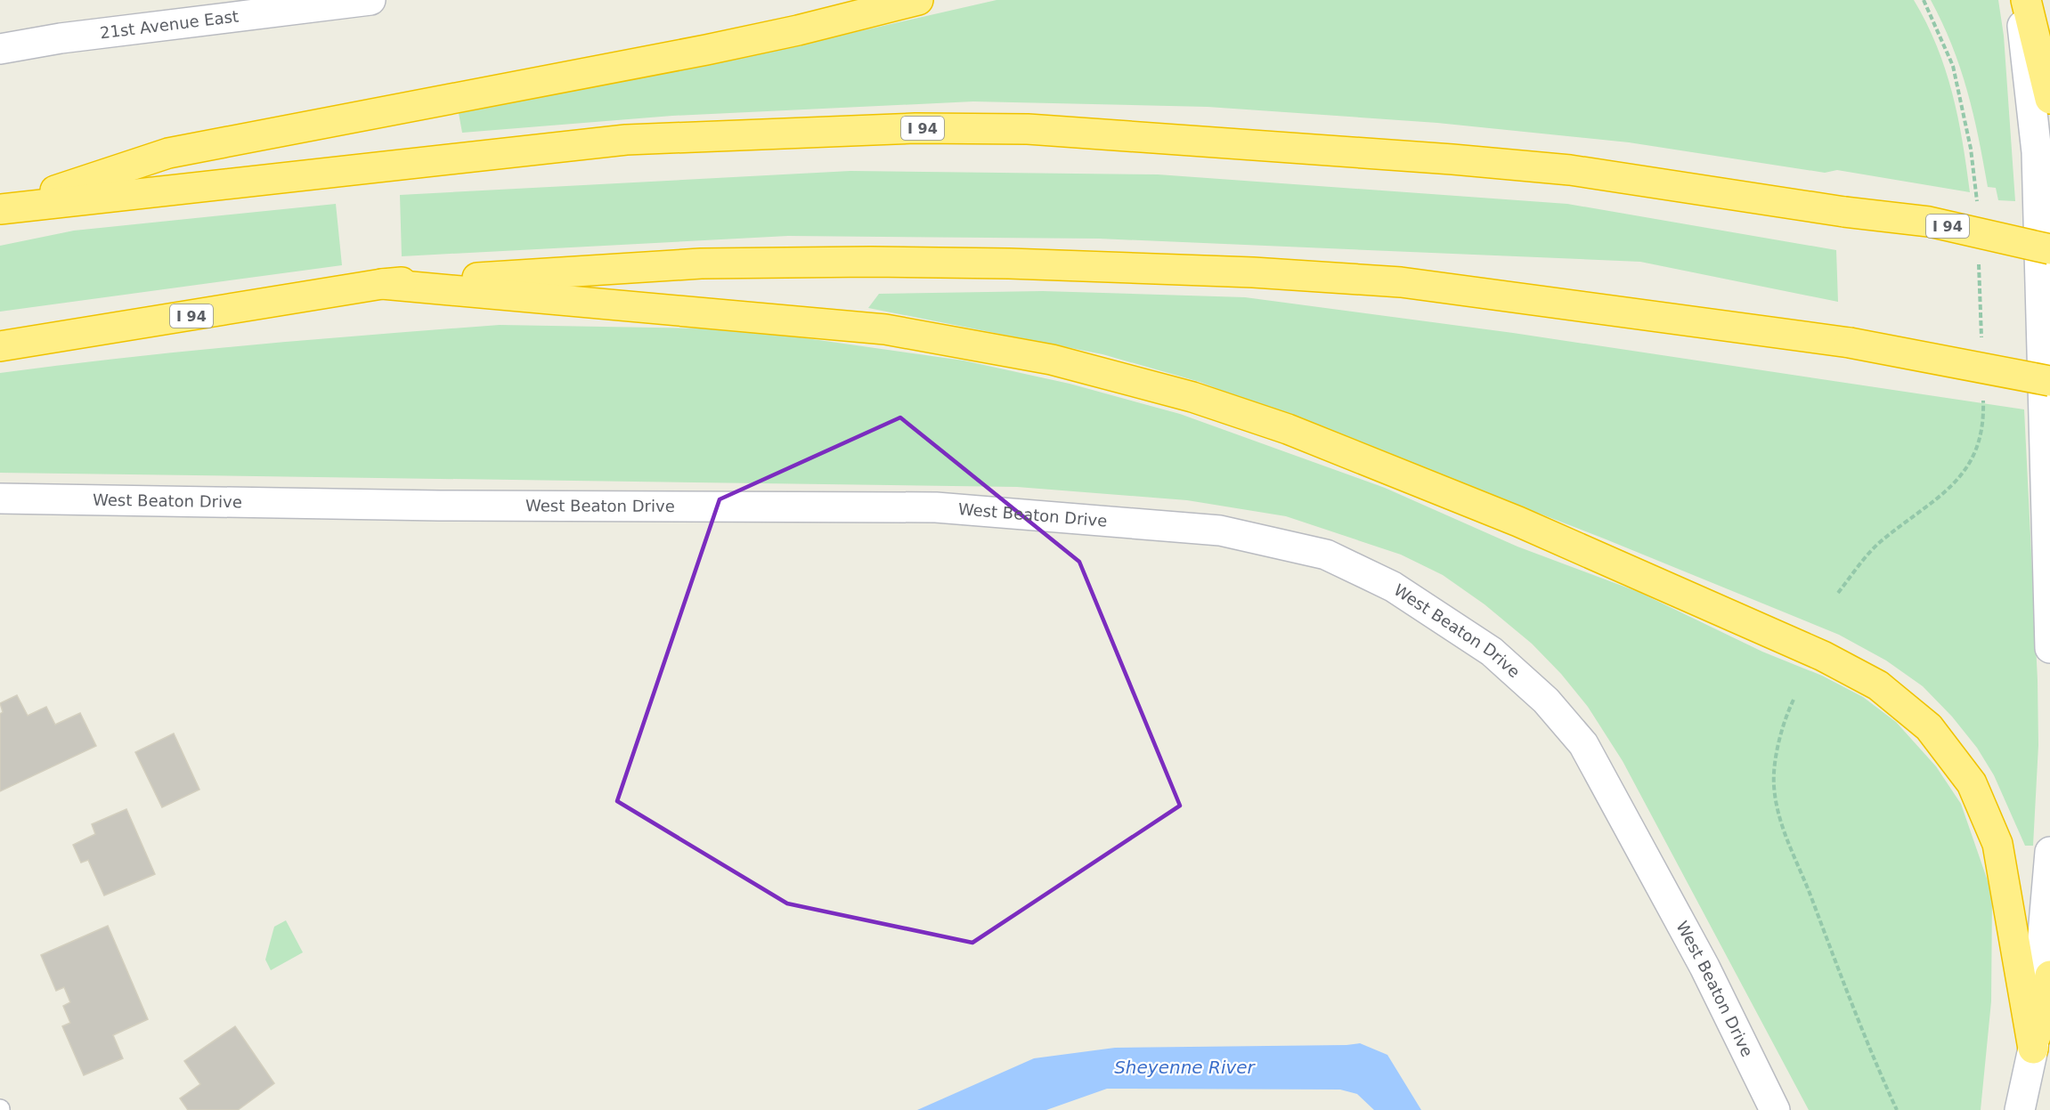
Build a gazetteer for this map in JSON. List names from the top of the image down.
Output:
{
  "streets": {
    "highway": ["I 94"],
    "street": ["21st Avenue East", "West Beaton Drive"]
  },
  "water": ["Sheyenne River"]
}
